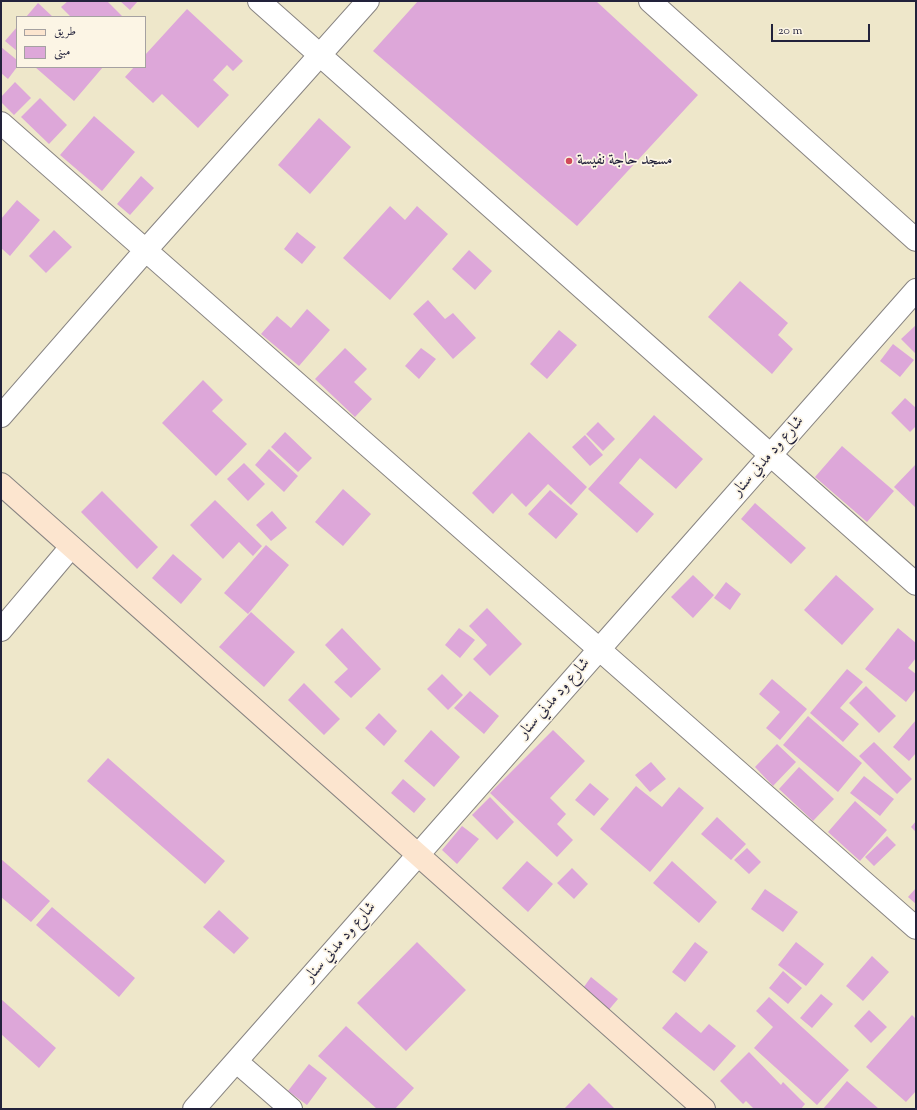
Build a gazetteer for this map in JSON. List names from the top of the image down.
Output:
{
  "streets": {
    "street": ["شارع ود مدني سنار"]
  },
  "places": ["مسجد حاجة نفيسة"],
  "legend": ["طريق", "مبنى"],
  "scale_bar": "20 m"
}
